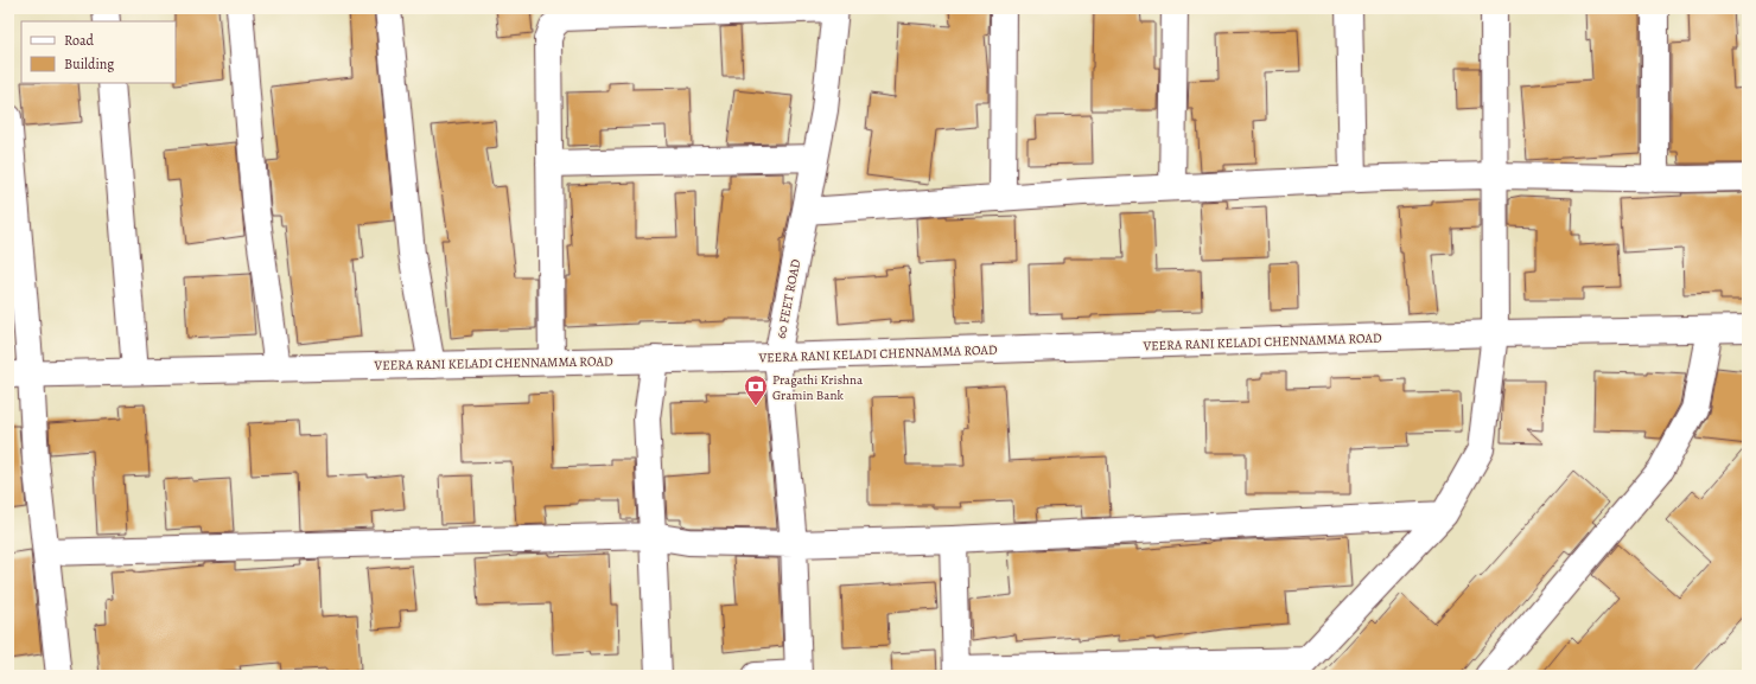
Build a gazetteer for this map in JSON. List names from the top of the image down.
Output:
{
  "streets": {
    "street": ["60 FEET ROAD", "VEERA RANI KELADI CHENNAMMA ROAD"]
  },
  "crossings": [
    ["60 FEET ROAD", "VEERA RANI KELADI CHENNAMMA ROAD"]
  ],
  "places": {
    "bank": ["Pragathi Krishna Gramin Bank"]
  },
  "legend": ["Road", "Building"]
}
